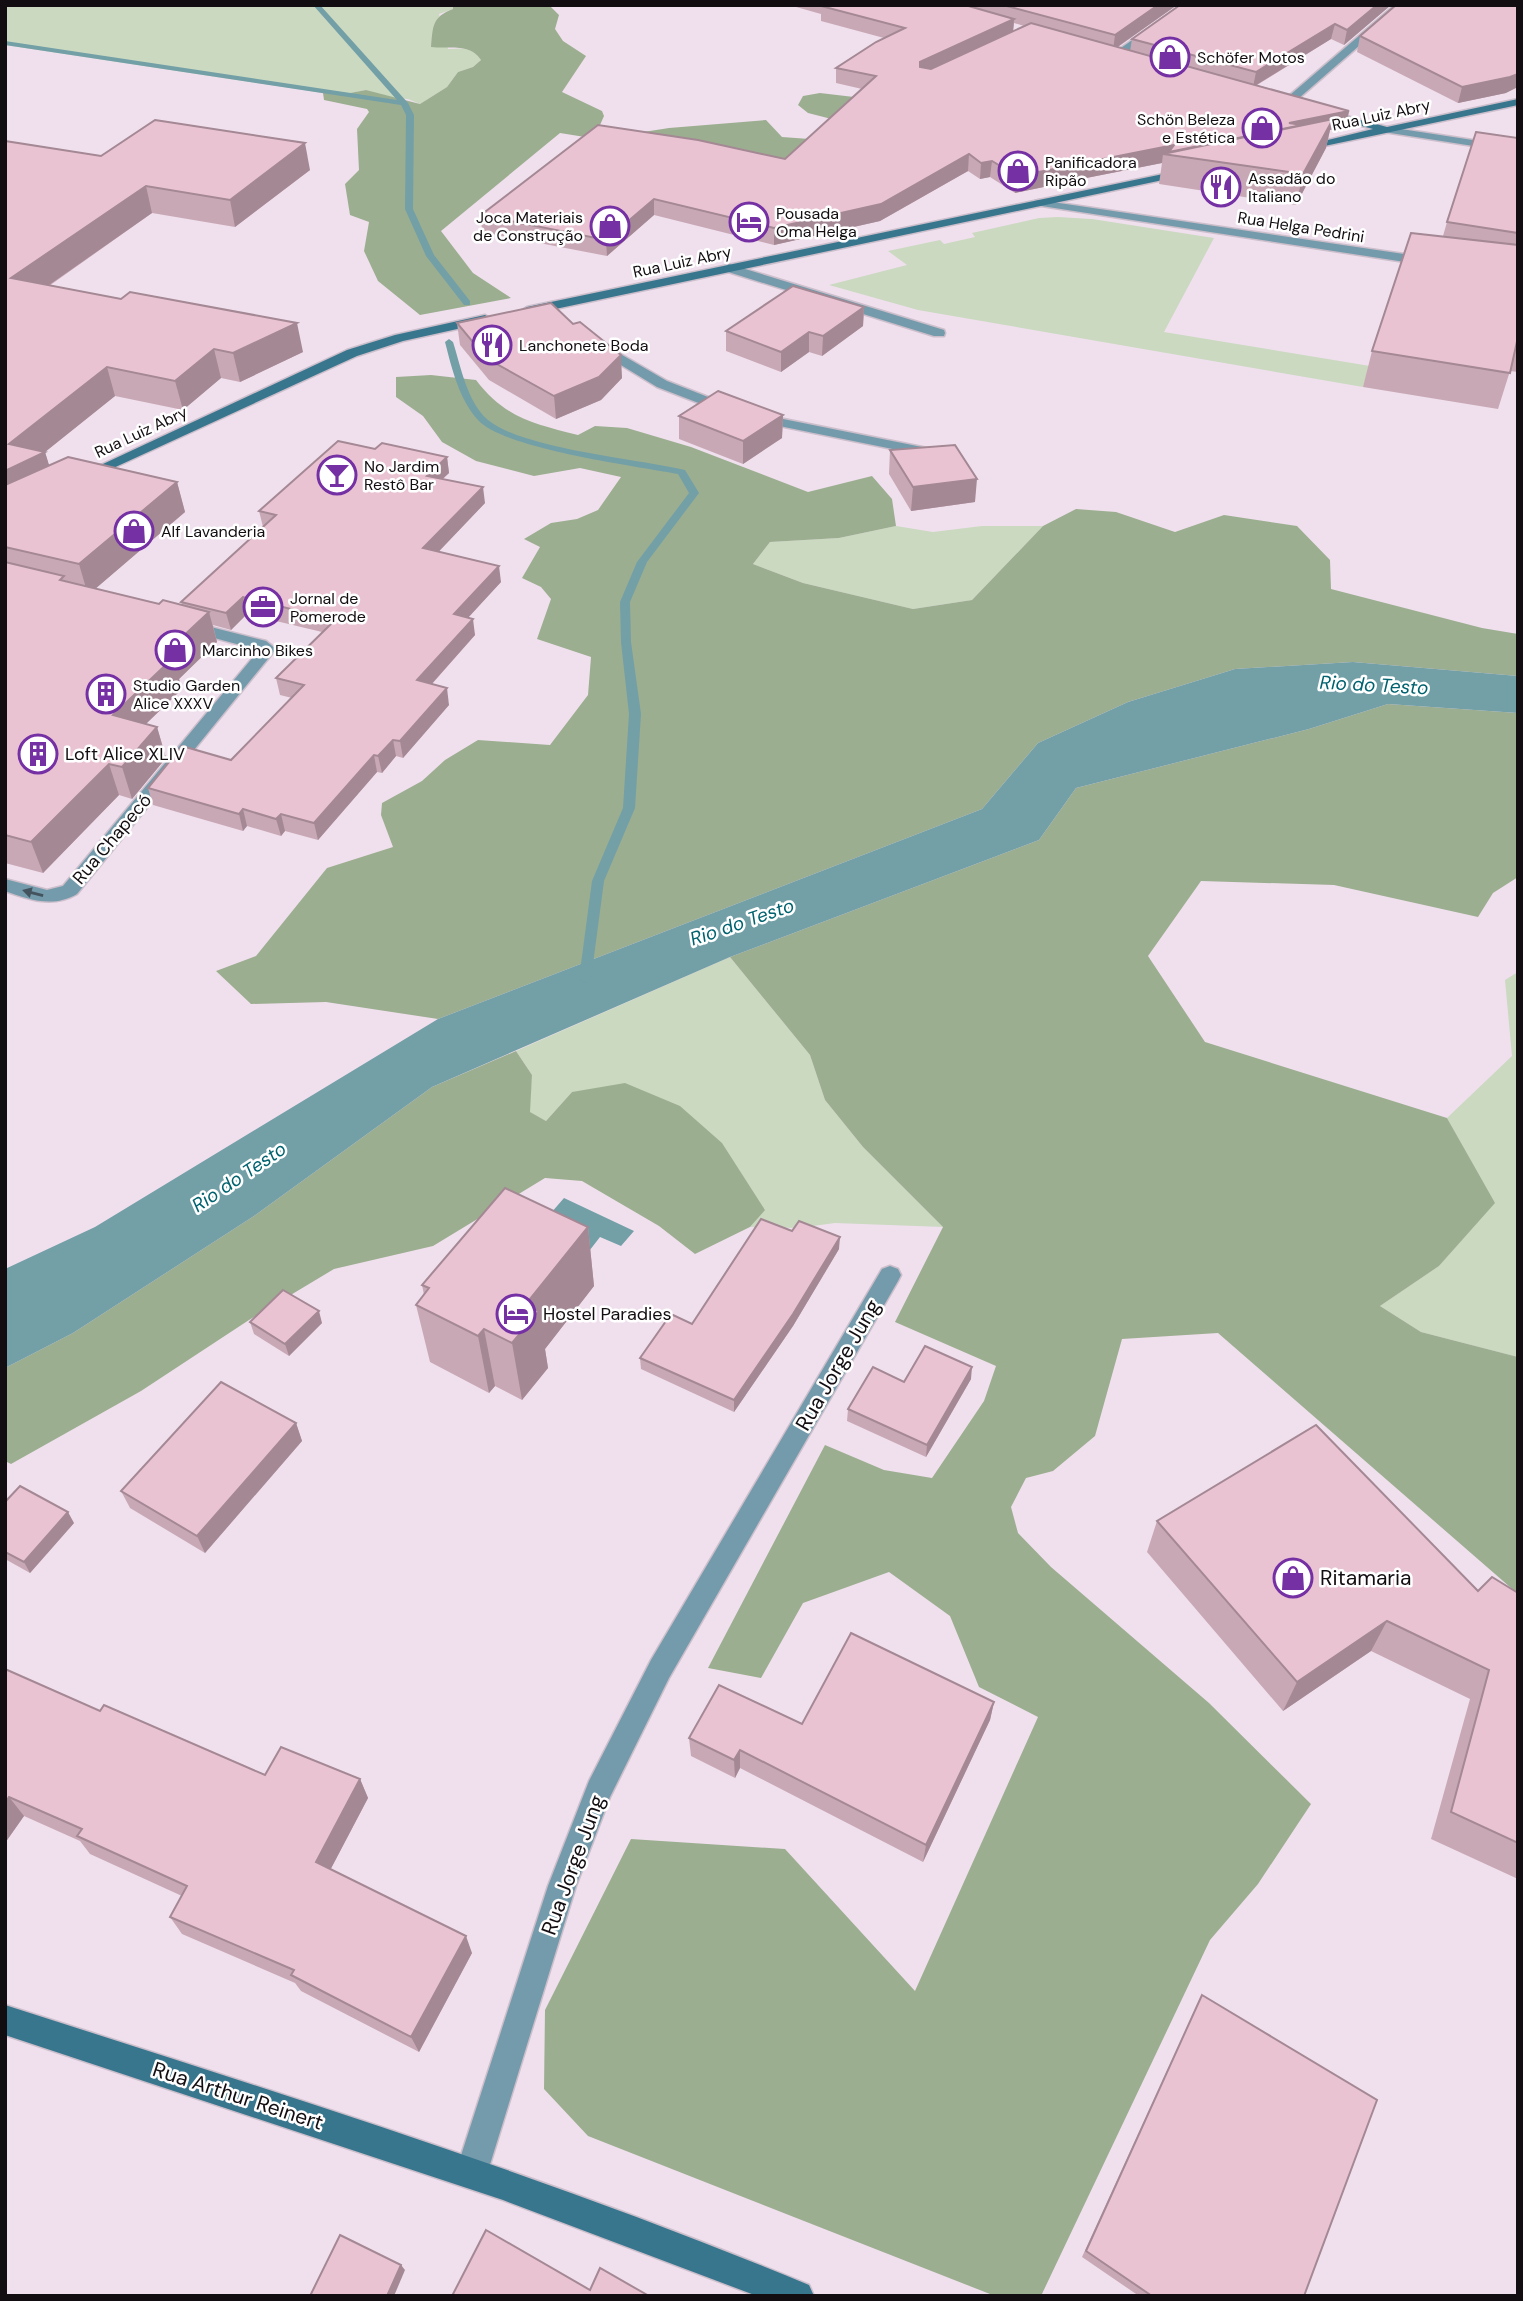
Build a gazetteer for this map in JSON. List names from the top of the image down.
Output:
{
  "streets": {
    "main road": ["Rua Luiz Abry", "Rua Arthur Reinert"],
    "street": ["Rua Helga Pedrini", "Rua Chapecó", "Rua Jorge Jung"]
  },
  "crossings": [
    ["Rua Luiz Abry", "Rua Helga Pedrini"],
    ["Rua Jorge Jung", "Rua Arthur Reinert"]
  ],
  "water": ["Rio do Testo"],
  "places": {
    "shop": [
      "Schöfer Motos",
      "Schön Beleza e Estética",
      "Panificadora Ripão",
      "Joca Materiais de Construção",
      "Alf Lavanderia",
      "Marcinho Bikes",
      "Ritamaria"
    ],
    "restaurant": ["Assadão do Italiano", "Lanchonete Boda"],
    "hotel": ["Pousada Oma Helga", "Hostel Paradies"],
    "bar": ["No Jardim Restô Bar"],
    "office": ["Jornal de Pomerode"],
    "building": ["Studio Garden Alice XXXV", "Loft Alice XLIV"]
  }
}
